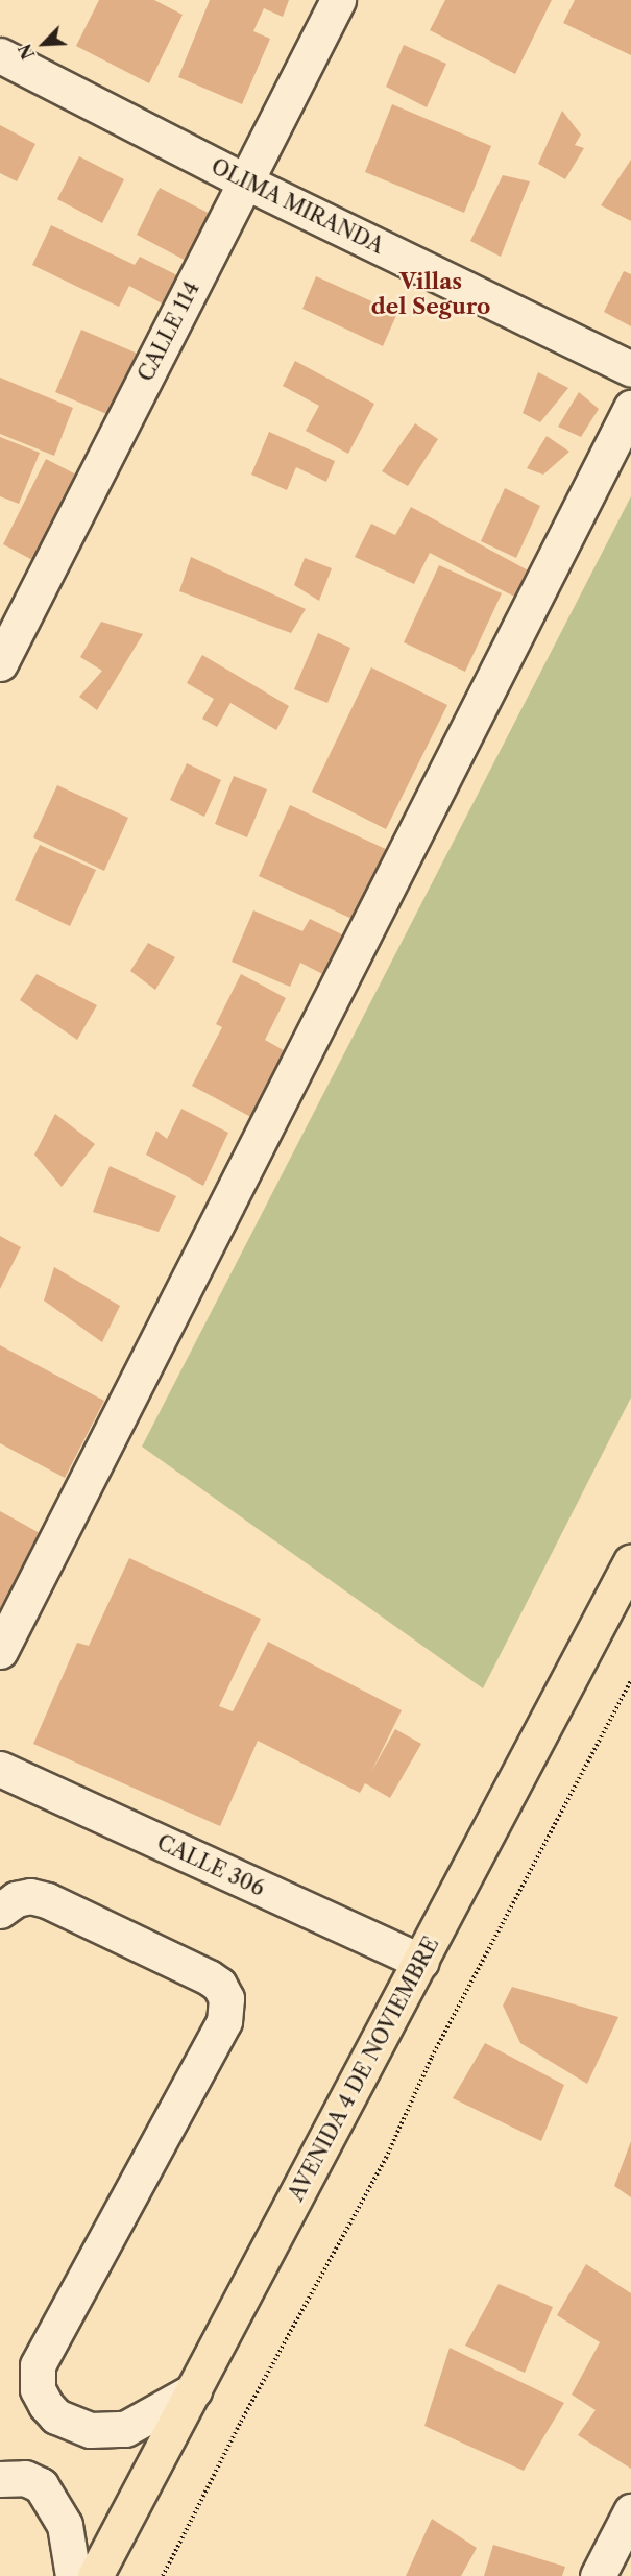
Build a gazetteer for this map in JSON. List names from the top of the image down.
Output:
{
  "streets": {
    "main road": ["AVENIDA 4 DE NOVIEMBRE"],
    "street": ["OLIMA MIRANDA", "CALLE 114", "CALLE 306"]
  },
  "crossings": [
    ["OLIMA MIRANDA", "CALLE 114"],
    ["CALLE 306", "AVENIDA 4 DE NOVIEMBRE"]
  ],
  "districts": ["Villas del Seguro"],
  "north": "bottom left"
}
